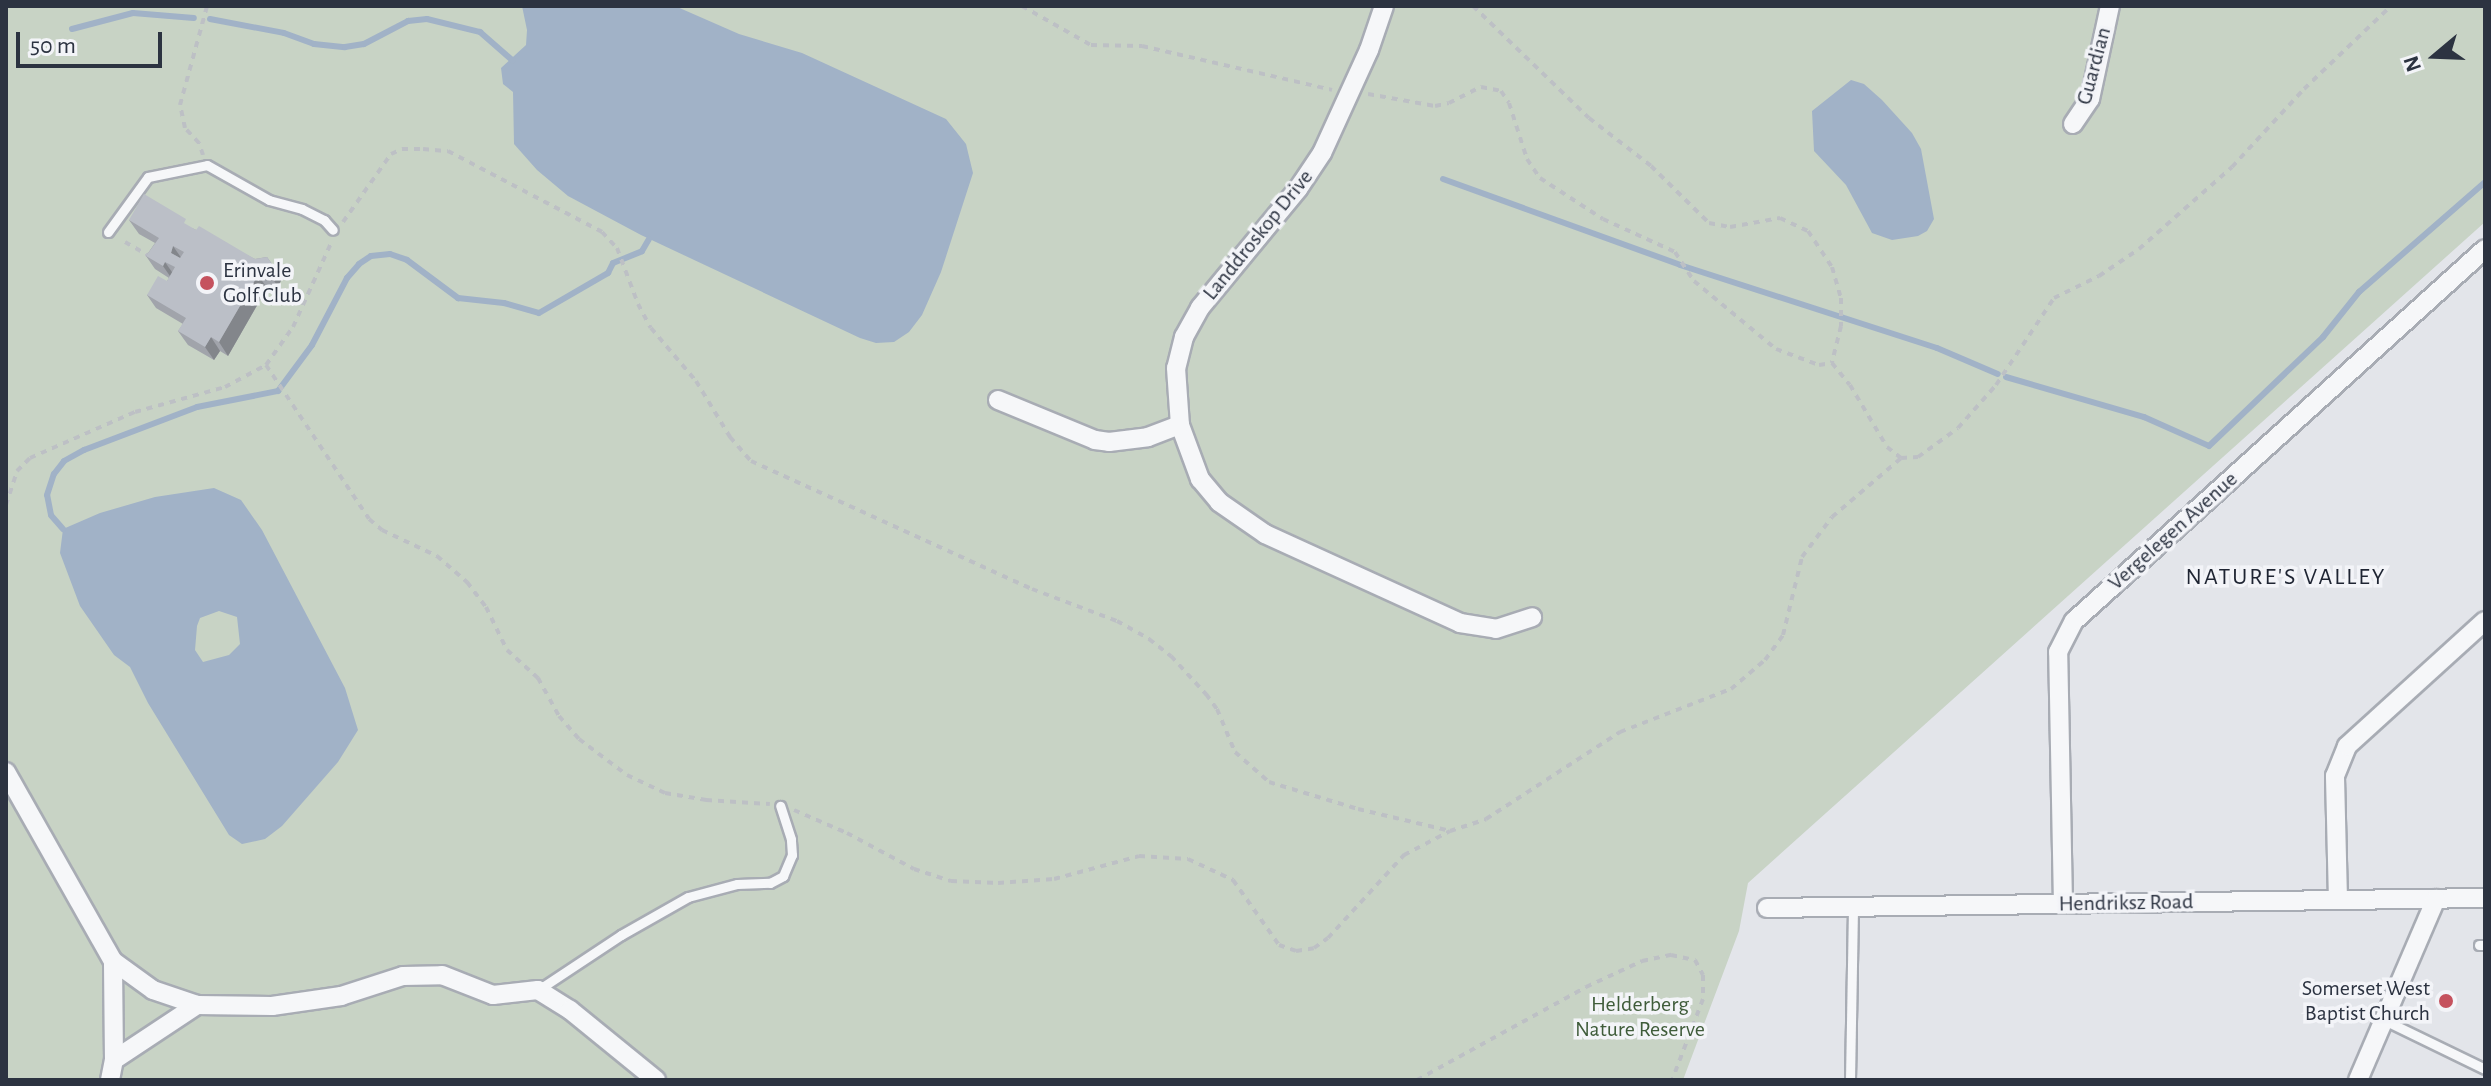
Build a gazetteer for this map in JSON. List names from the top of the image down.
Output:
{
  "streets": {
    "street": [
      "Guardian",
      "Landdroskop Drive",
      "Vergelegen Avenue",
      "Hendriksz Road"
    ]
  },
  "crossings": [
    ["Vergelegen Avenue", "Hendriksz Road"]
  ],
  "districts": ["NATURE'S VALLEY"],
  "parks": ["Helderberg Nature Reserve"],
  "places": ["Erinvale Golf Club", "Somerset West Baptist Church"],
  "scale_bar": "50 m",
  "north": "left"
}
